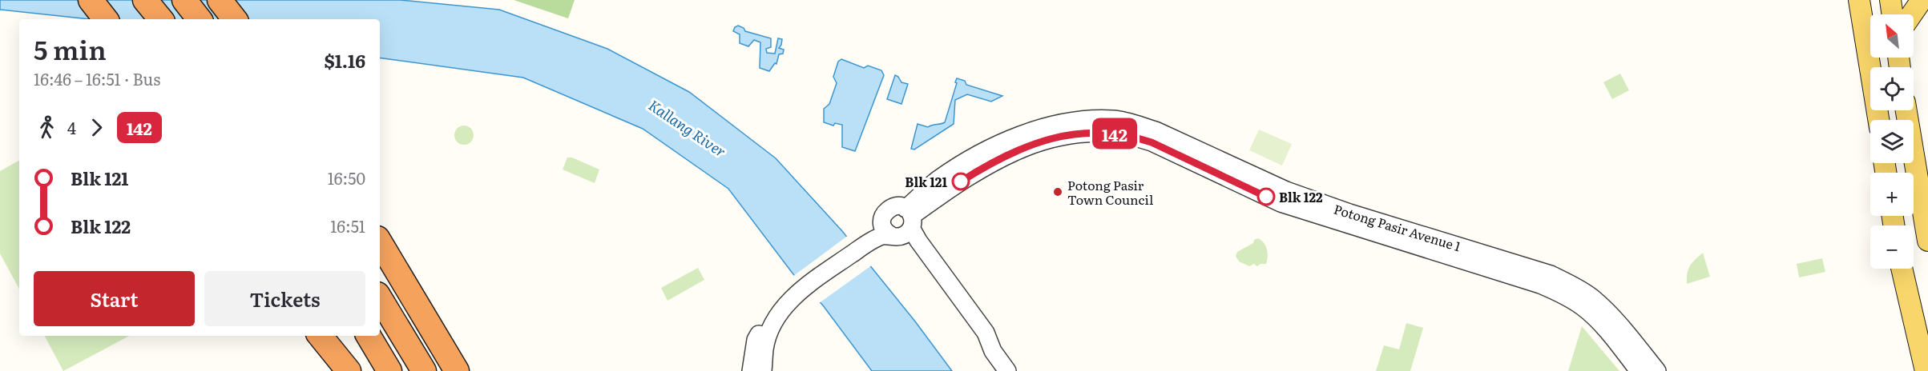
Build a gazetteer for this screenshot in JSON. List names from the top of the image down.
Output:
{
  "streets": {
    "street": ["Potong Pasir Avenue 1"]
  },
  "water": ["Kallang River"],
  "places": ["Blk 121", "Potong Pasir Town Council", "Blk 122"],
  "lines": ["bus line 142"],
  "north": "top left",
  "page": {
    "on_map": "142",
    "map_buttons": ["+", "−"],
    "heading": ["5 min", "16:46 – 16:51 · Bus", "$1.16"],
    "legs": ["4", "142"],
    "list": [
      {
        "name": "Blk 121",
        "value": "16:50"
      },
      {
        "name": "Blk 122",
        "value": "16:51"
      }
    ],
    "buttons": ["Start", "Tickets"]
  }
}
